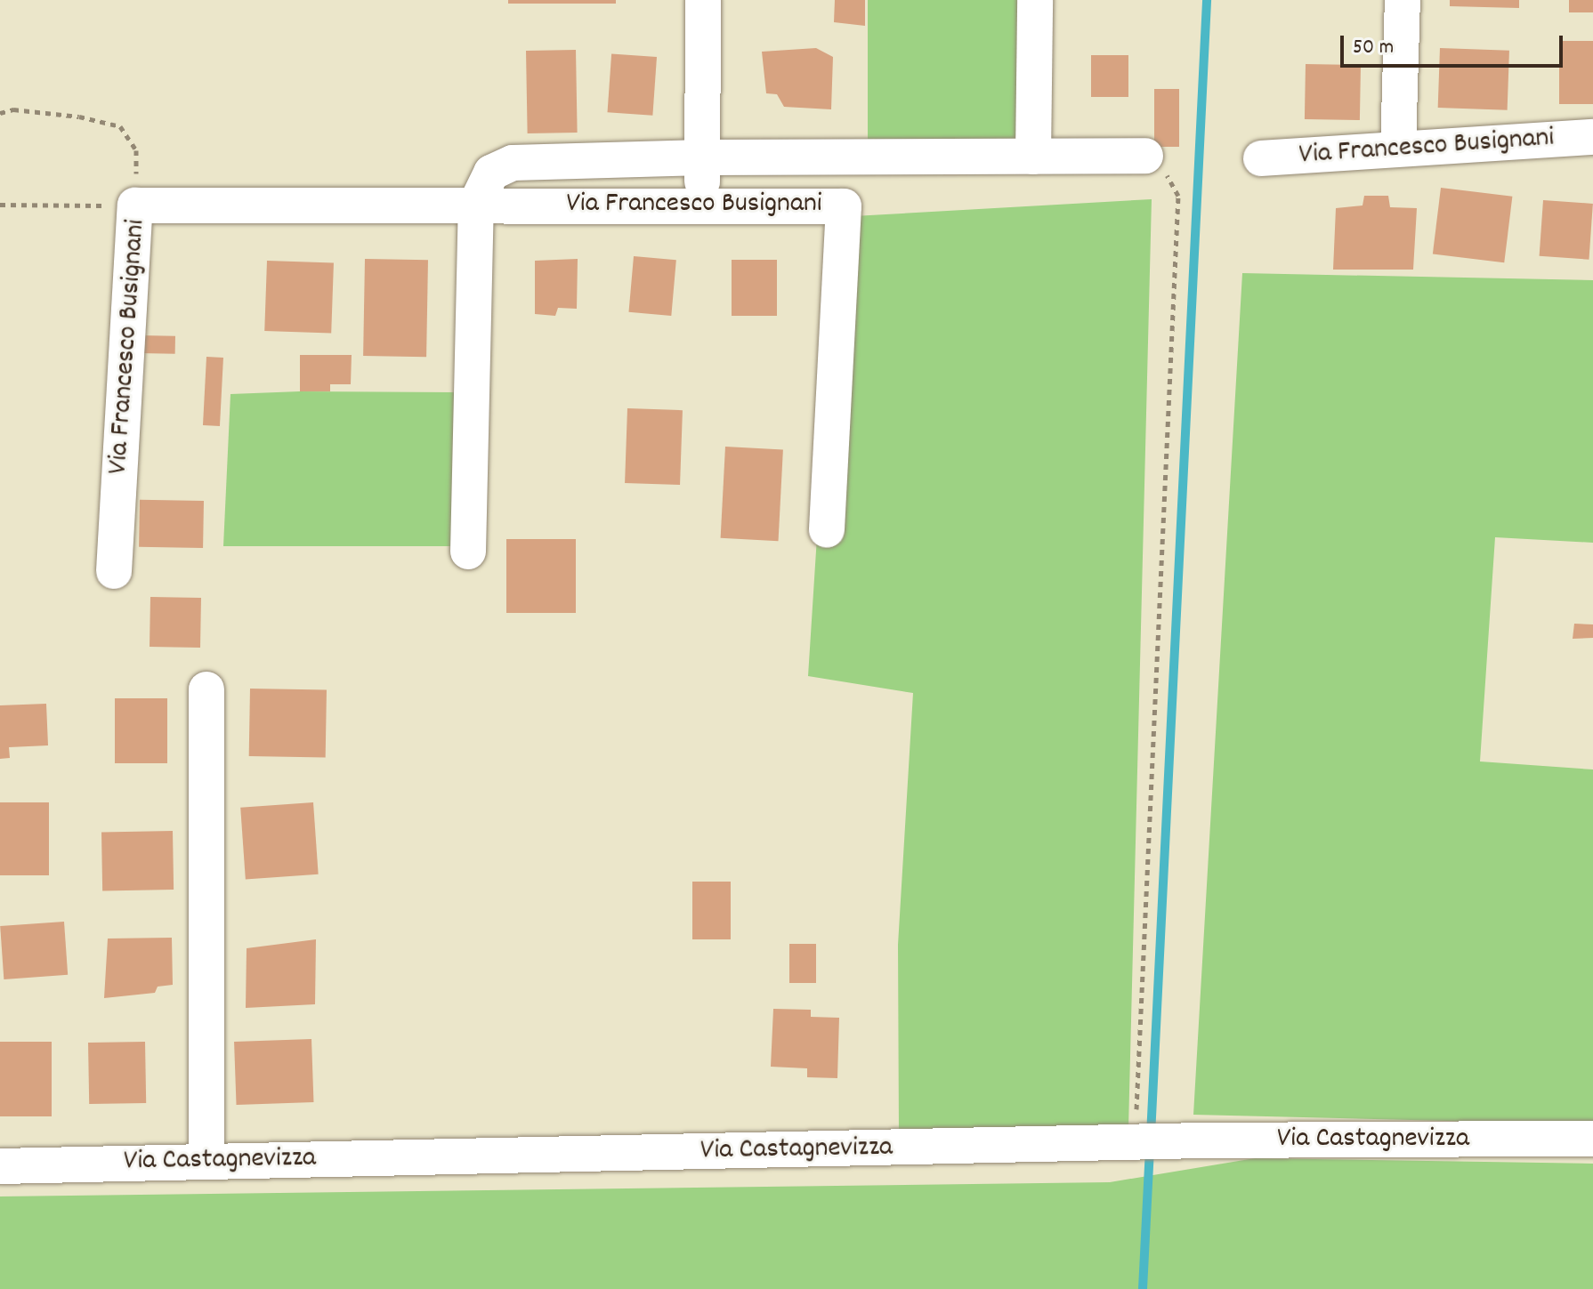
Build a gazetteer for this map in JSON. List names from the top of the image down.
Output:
{
  "streets": {
    "street": ["Via Francesco Busignani", "Via Castagnevizza"]
  },
  "scale_bar": "50 m"
}
